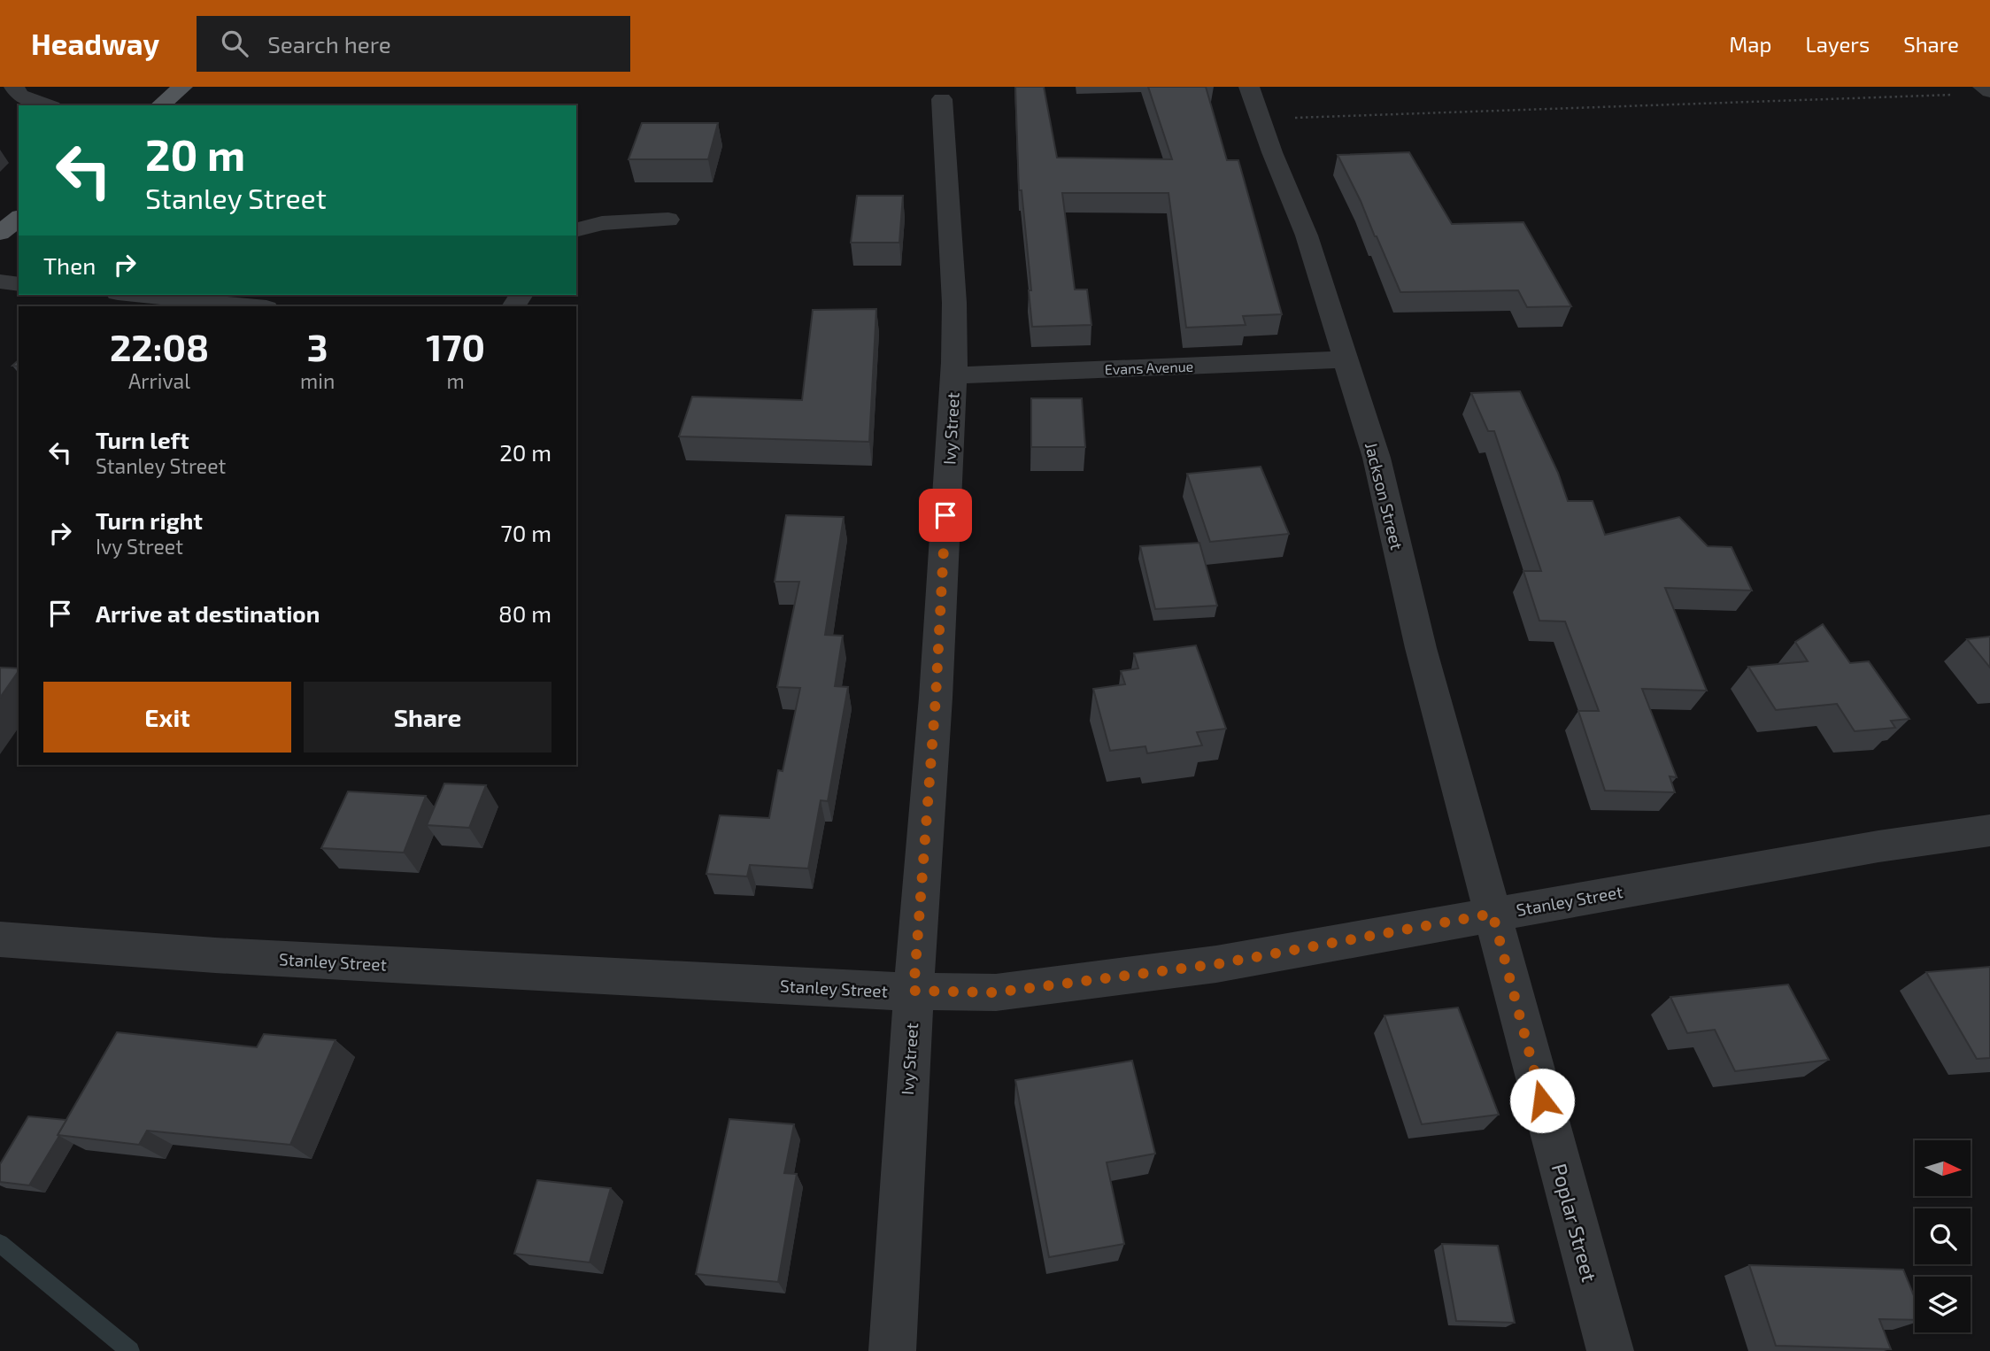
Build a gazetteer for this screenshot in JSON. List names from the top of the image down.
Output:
{
  "streets": {
    "street": [
      "Evans Avenue",
      "Ivy Street",
      "Jackson Street",
      "Stanley Street",
      "Poplar Street"
    ]
  },
  "crossings": [
    ["Evans Avenue", "Ivy Street"],
    ["Evans Avenue", "Jackson Street"],
    ["Ivy Street", "Stanley Street"],
    ["Jackson Street", "Stanley Street"],
    ["Jackson Street", "Poplar Street"],
    ["Stanley Street", "Poplar Street"]
  ],
  "north": "right",
  "page": {
    "header": "Headway",
    "search": "Search here",
    "nav": ["Map", "Layers", "Share"],
    "turn": ["20 m", "Stanley Street"],
    "then": "Then",
    "eta": [
      "22:08",
      "Arrival",
      "3",
      "min",
      "170",
      "m"
    ],
    "list": [
      {
        "name": "Turn left",
        "note": "Stanley Street",
        "value": "20 m"
      },
      {
        "name": "Turn right",
        "note": "Ivy Street",
        "value": "70 m"
      },
      {
        "name": "Arrive at destination",
        "value": "80 m"
      }
    ],
    "buttons": ["Exit", "Share"]
  }
}
